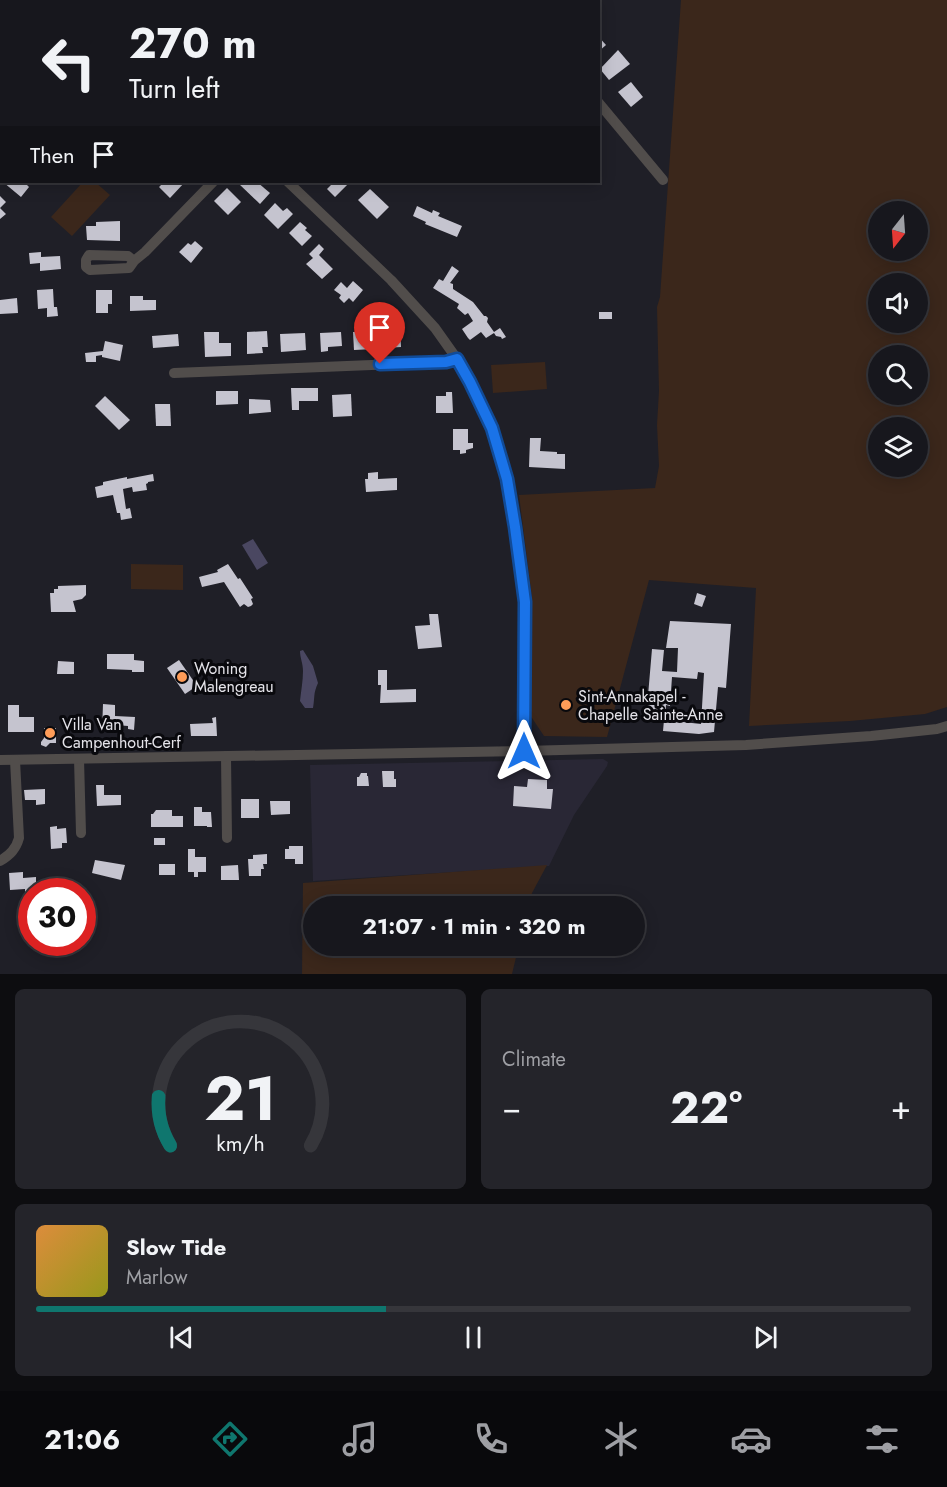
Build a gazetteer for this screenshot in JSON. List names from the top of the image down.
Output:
{
  "places": ["Woning Malengreau", "Sint-Annakapel - Chapelle Sainte-Anne", "Villa Van Campenhout-Cerf"],
  "north": "bottom",
  "page": {
    "turn": ["270 m", "Turn left"],
    "then": "Then",
    "limit": "30",
    "trip": "21:07 · 1 min · 320 m",
    "tile": "Climate",
    "heat": ["−", "22°", "+"],
    "song": ["Slow Tide", "Marlow"],
    "tabs": "21:06",
    "gauge": ["21", "km/h"]
  }
}
